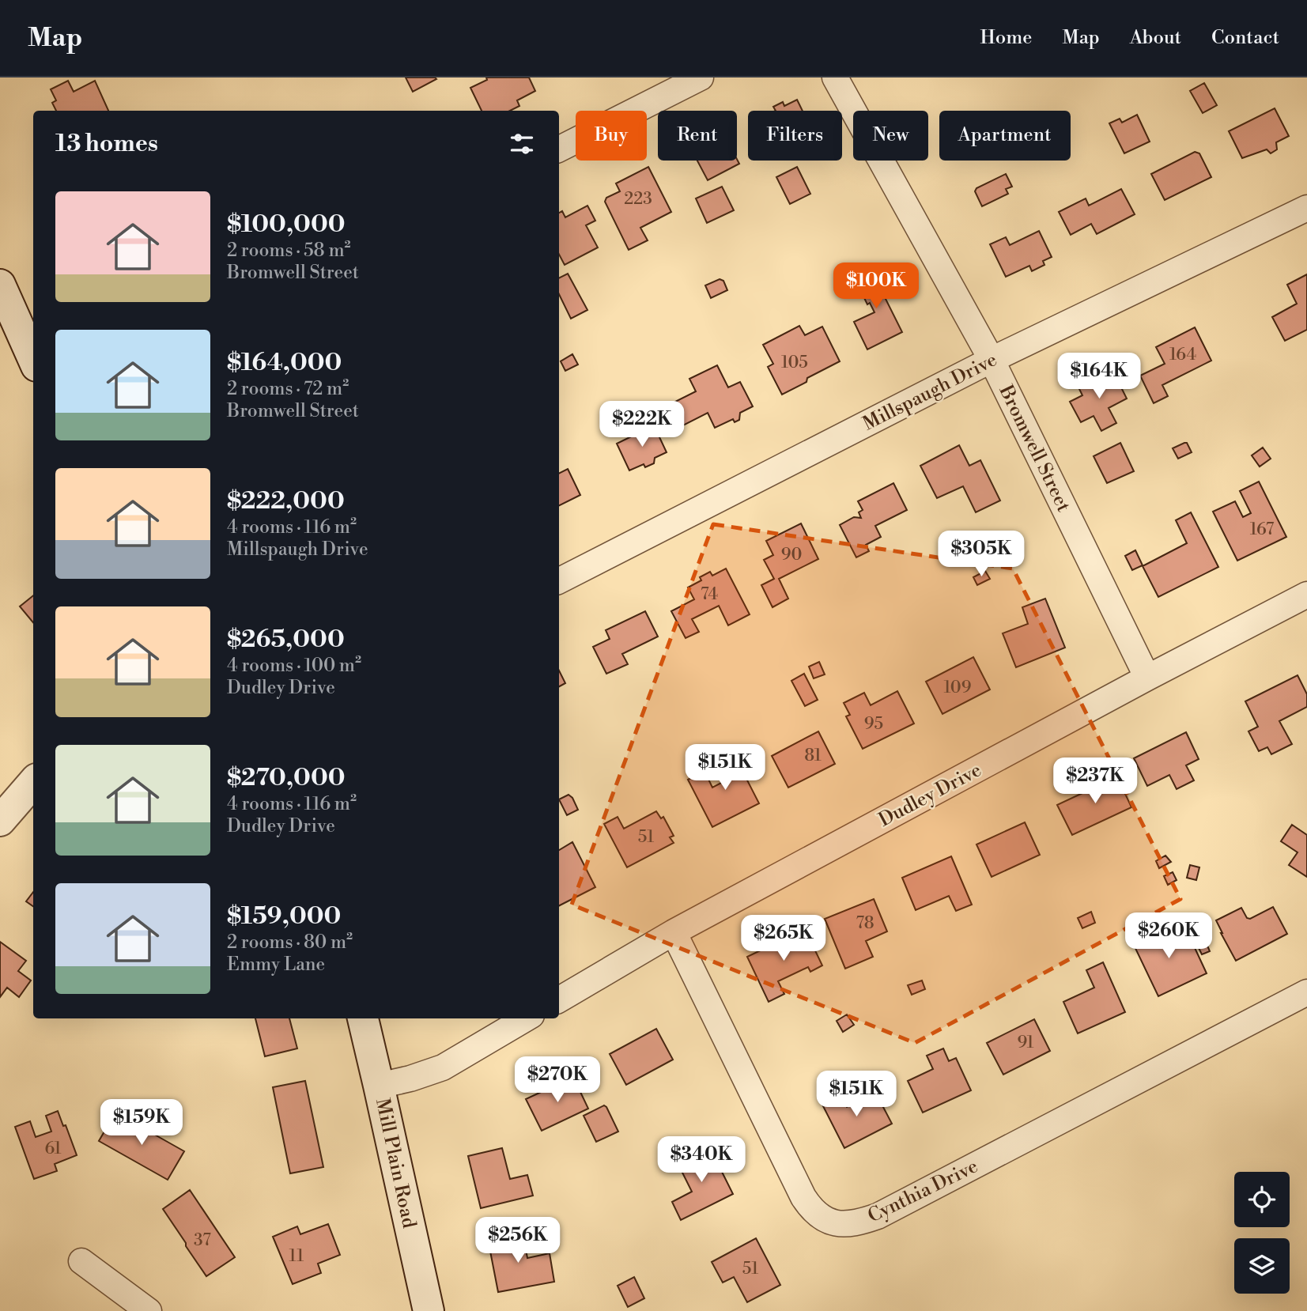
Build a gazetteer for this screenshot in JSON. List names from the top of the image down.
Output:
{
  "streets": {
    "main road": ["Mill Plain Road"],
    "street": [
      "Millspaugh Drive",
      "Bromwell Street",
      "Dudley Drive",
      "Cynthia Drive"
    ]
  },
  "crossings": [
    ["Millspaugh Drive", "Bromwell Street"],
    ["Bromwell Street", "Dudley Drive"],
    ["Dudley Drive", "Cynthia Drive"]
  ],
  "house_numbers": [
    "223",
    "164",
    "105",
    "167",
    "90",
    "74",
    "109",
    "95",
    "81",
    "51",
    "78",
    "91",
    "61",
    "37",
    "11",
    "51"
  ],
  "page": {
    "header": "Map",
    "nav": [
      "Home",
      "Map",
      "About",
      "Contact"
    ],
    "chip": [
      "Buy",
      "Rent",
      "Filters",
      "New",
      "Apartment"
    ],
    "heading": "13 homes",
    "list": [
      {
        "name": "$100,000",
        "note": "2 rooms · 58 m² · Bromwell Street"
      },
      {
        "name": "$164,000",
        "note": "2 rooms · 72 m² · Bromwell Street"
      },
      {
        "name": "$222,000",
        "note": "4 rooms · 116 m² · Millspaugh Drive"
      },
      {
        "name": "$265,000",
        "note": "4 rooms · 100 m² · Dudley Drive"
      },
      {
        "name": "$270,000",
        "note": "4 rooms · 116 m² · Dudley Drive"
      },
      {
        "name": "$159,000",
        "note": "2 rooms · 80 m² · Emmy Lane"
      }
    ],
    "price": [
      "$100K",
      "$164K",
      "$222K",
      "$305K",
      "$151K",
      "$237K",
      "$260K",
      "$265K",
      "$270K",
      "$151K",
      "$159K",
      "$340K",
      "$256K"
    ]
  }
}
